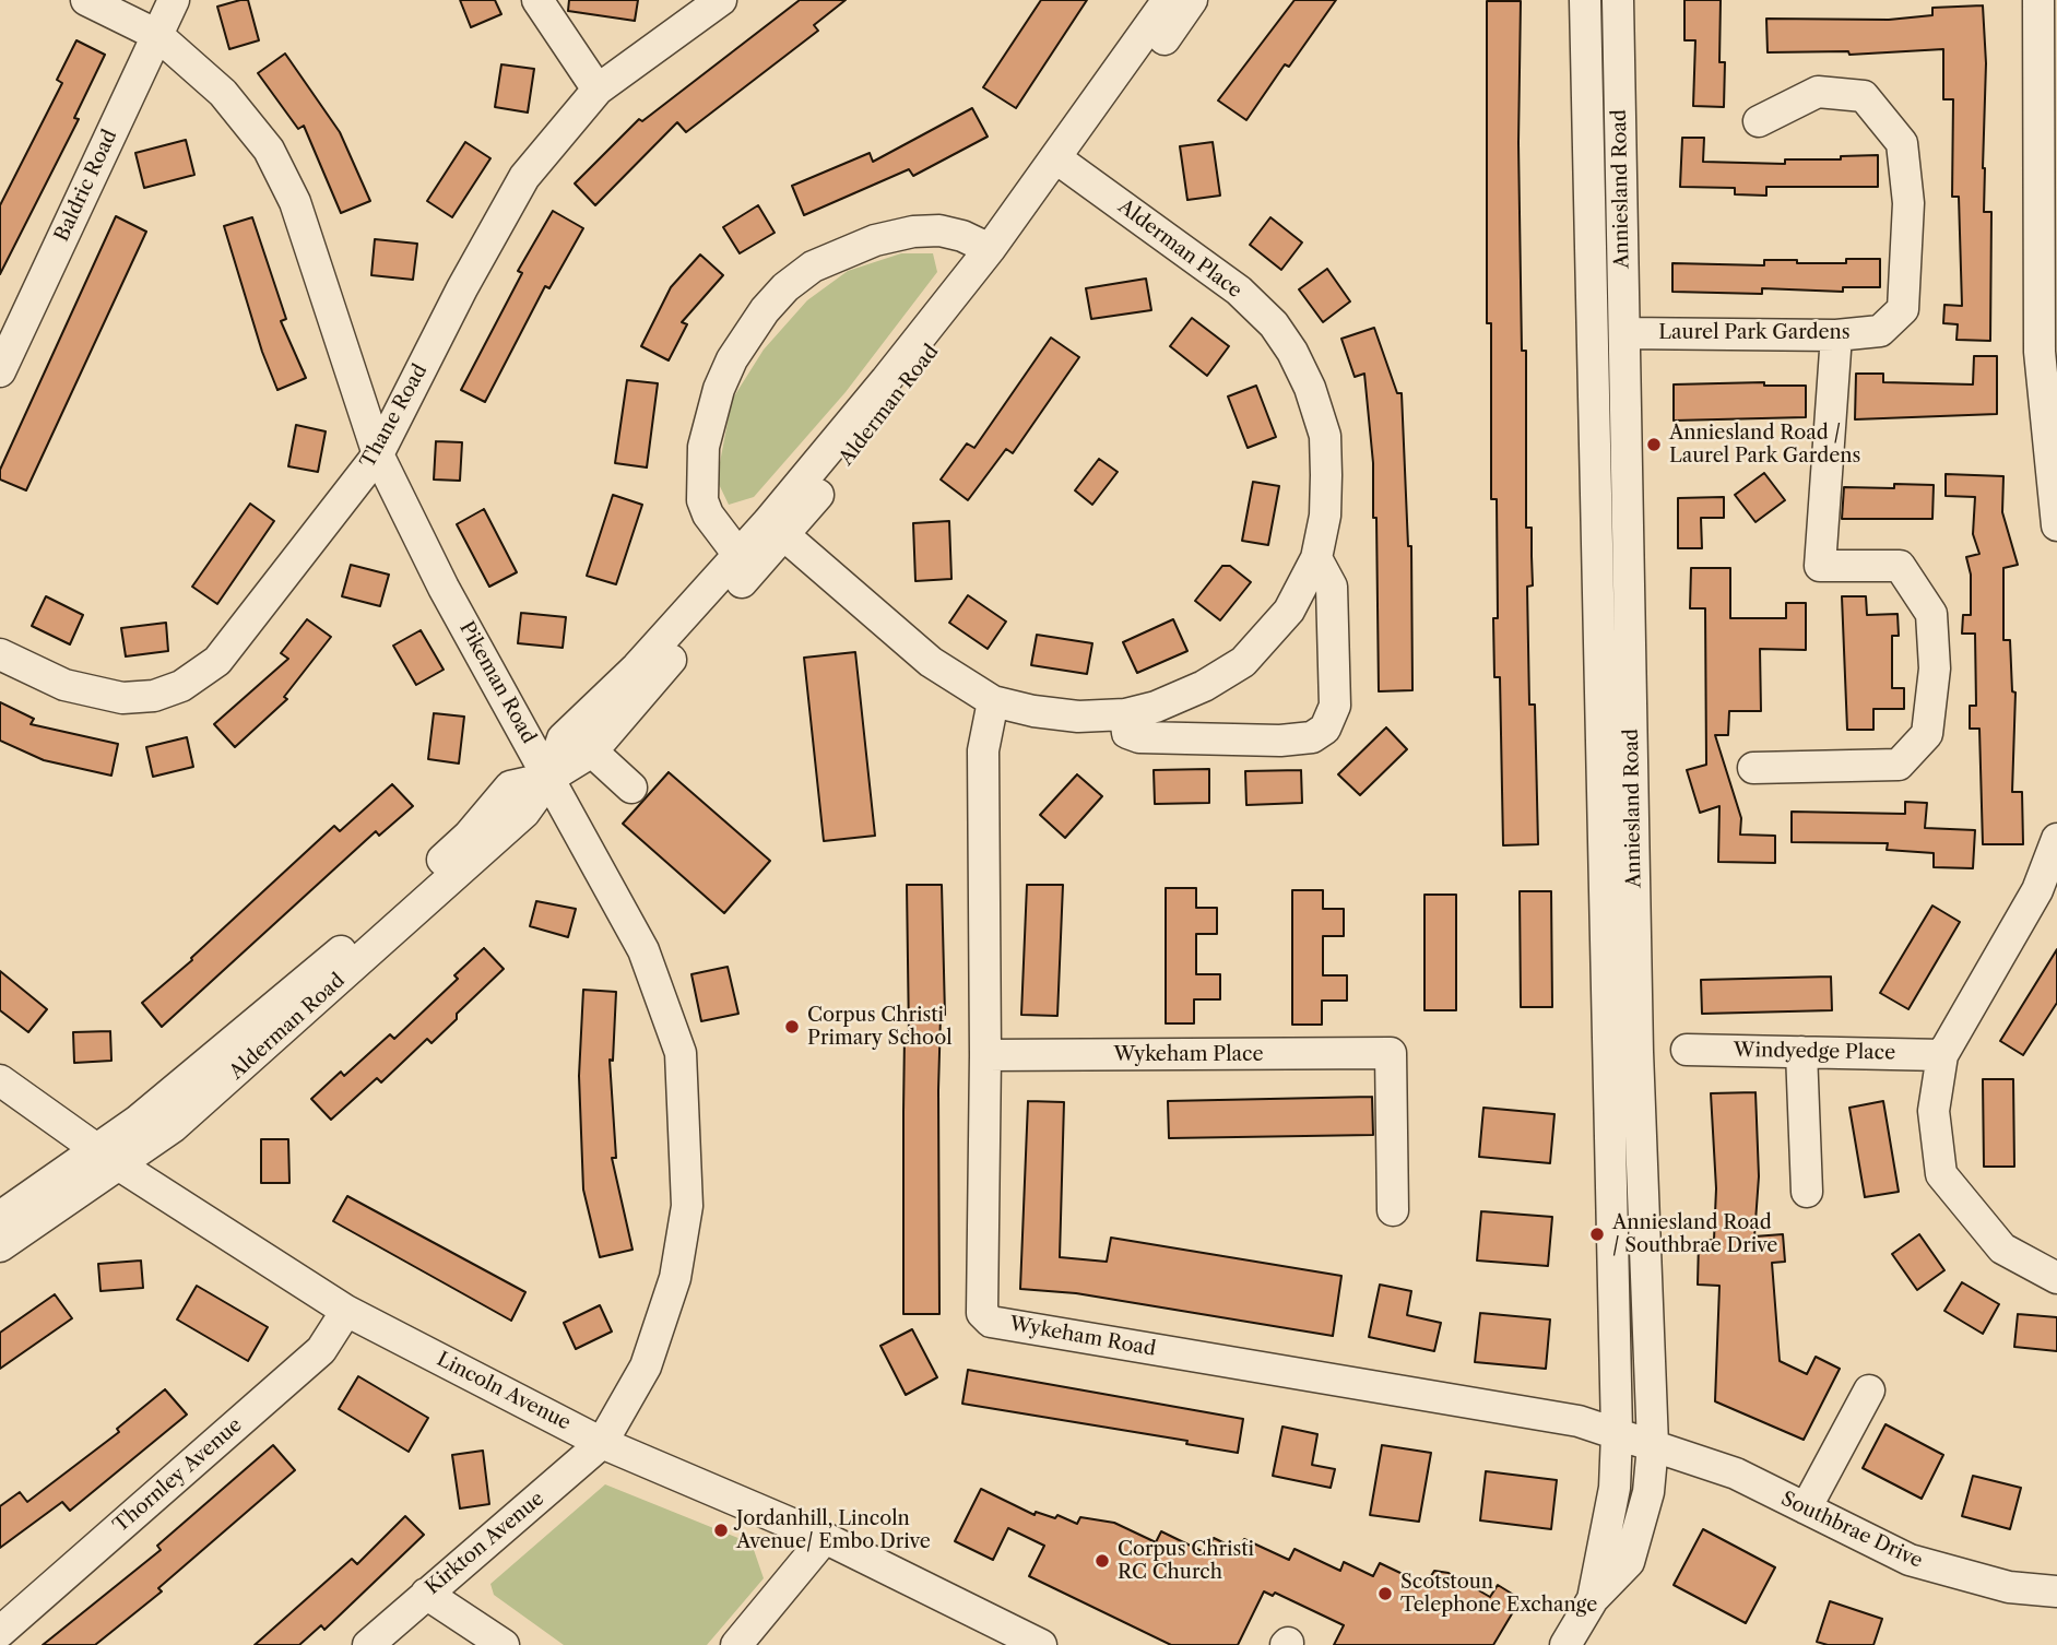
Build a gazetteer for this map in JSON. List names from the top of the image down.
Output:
{
  "streets": {
    "street": [
      "Baldric Road",
      "Anniesland Road",
      "Alderman Place",
      "Laurel Park Gardens",
      "Alderman Road",
      "Thane Road",
      "Pikeman Road",
      "Windyedge Place",
      "Wykeham Place",
      "Wykeham Road",
      "Lincoln Avenue",
      "Thornley Avenue",
      "Southbrae Drive",
      "Kirkton Avenue"
    ]
  },
  "crossings": [
    ["Baldric Road", "Pikeman Road"],
    ["Anniesland Road", "Laurel Park Gardens"],
    ["Anniesland Road", "Wykeham Road"],
    ["Anniesland Road", "Southbrae Drive"],
    ["Alderman Place", "Alderman Road"],
    ["Alderman Place", "Wykeham Road"],
    ["Alderman Road", "Pikeman Road"],
    ["Alderman Road", "Lincoln Avenue"],
    ["Thane Road", "Pikeman Road"],
    ["Pikeman Road", "Lincoln Avenue"],
    ["Pikeman Road", "Kirkton Avenue"],
    ["Wykeham Place", "Wykeham Road"],
    ["Wykeham Road", "Southbrae Drive"],
    ["Lincoln Avenue", "Thornley Avenue"],
    ["Lincoln Avenue", "Kirkton Avenue"]
  ],
  "places": [
    "Anniesland Road / Laurel Park Gardens",
    "Corpus Christi Primary School",
    "Anniesland Road / Southbrae Drive",
    "Jordanhill, Lincoln Avenue/ Embo Drive",
    "Corpus Christi RC Church",
    "Scotstoun Telephone Exchange"
  ]
}
